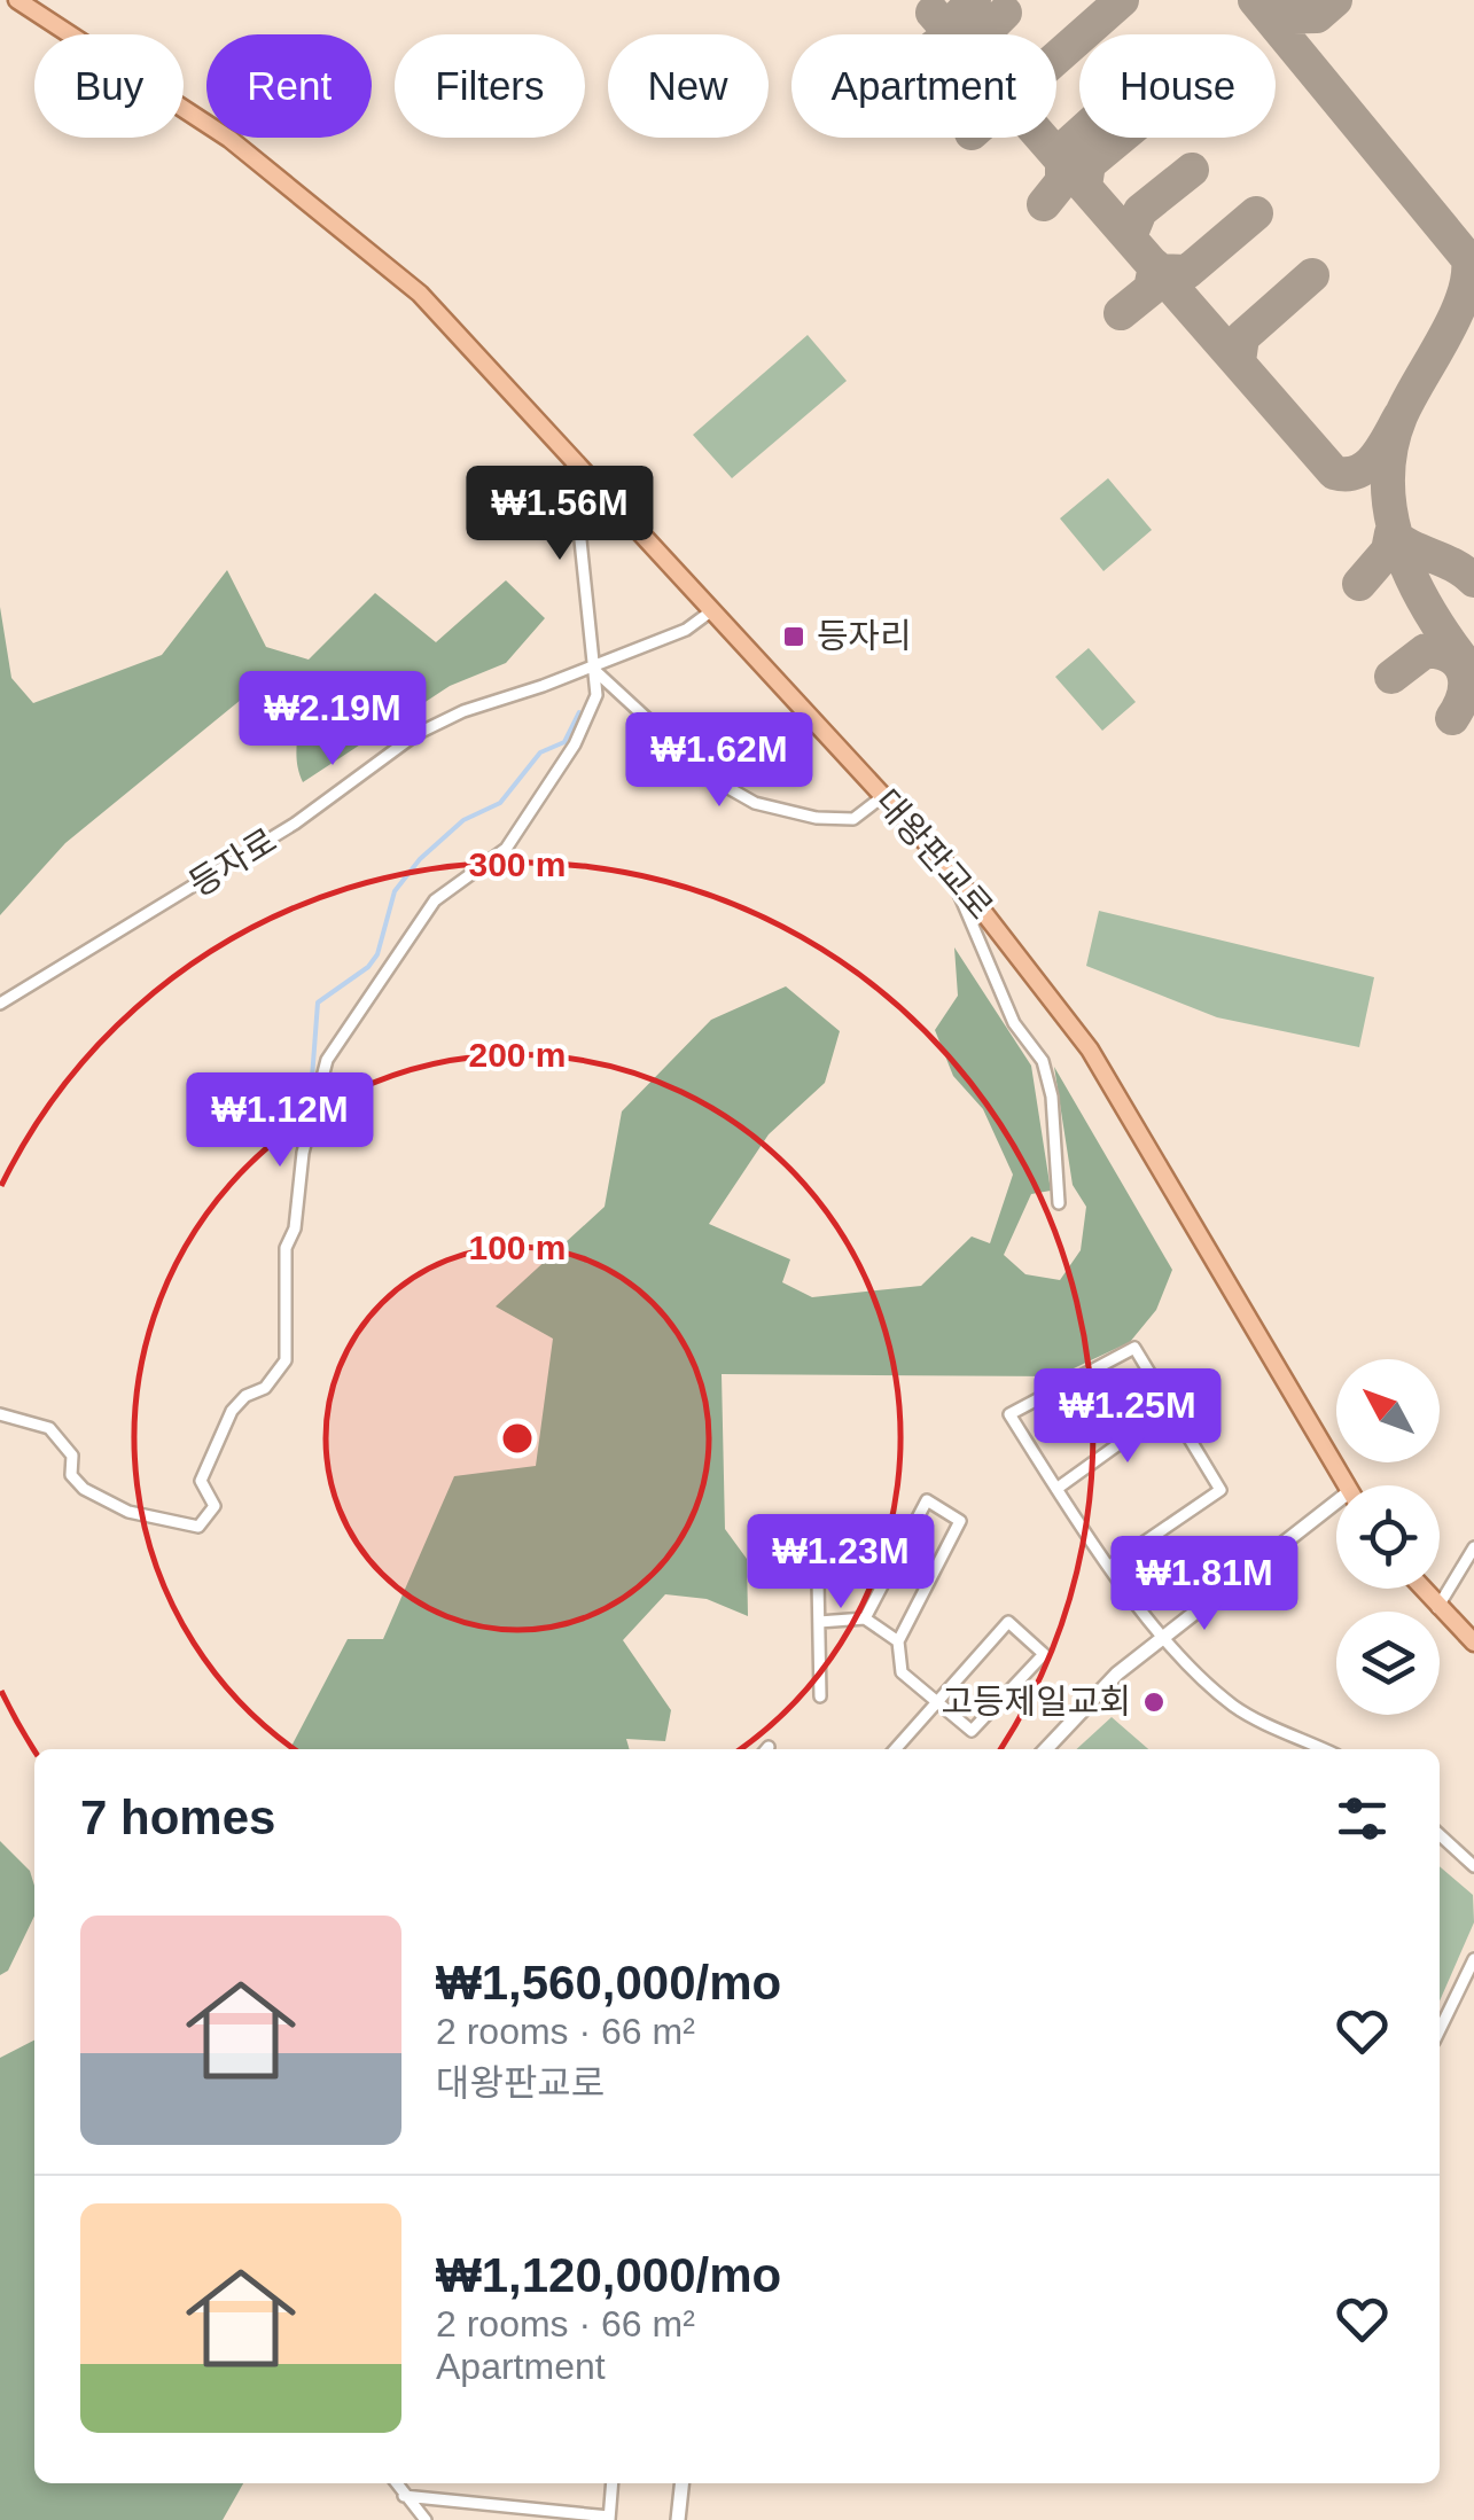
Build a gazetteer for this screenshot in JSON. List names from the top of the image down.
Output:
{
  "streets": {
    "main road": ["대왕판교로"],
    "street": ["등자로"]
  },
  "crossings": [
    ["대왕판교로", "등자로"]
  ],
  "places": {
    "transit": ["등자리"],
    "other": ["고등제일교회"]
  },
  "north": "top left",
  "page": {
    "chip": [
      "Buy",
      "Rent",
      "Filters",
      "New",
      "Apartment",
      "House"
    ],
    "price": [
      "₩1.56M",
      "₩2.19M",
      "₩1.62M",
      "₩1.12M",
      "₩1.25M",
      "₩1.23M",
      "₩1.81M"
    ],
    "heading": "7 homes",
    "list": [
      {
        "name": "₩1,560,000/mo",
        "note": "2 rooms · 66 m² · 대왕판교로"
      },
      {
        "name": "₩1,120,000/mo",
        "note": "2 rooms · 66 m² · Apartment"
      }
    ]
  },
  "rings": ["300 m", "200 m", "100 m"]
}
